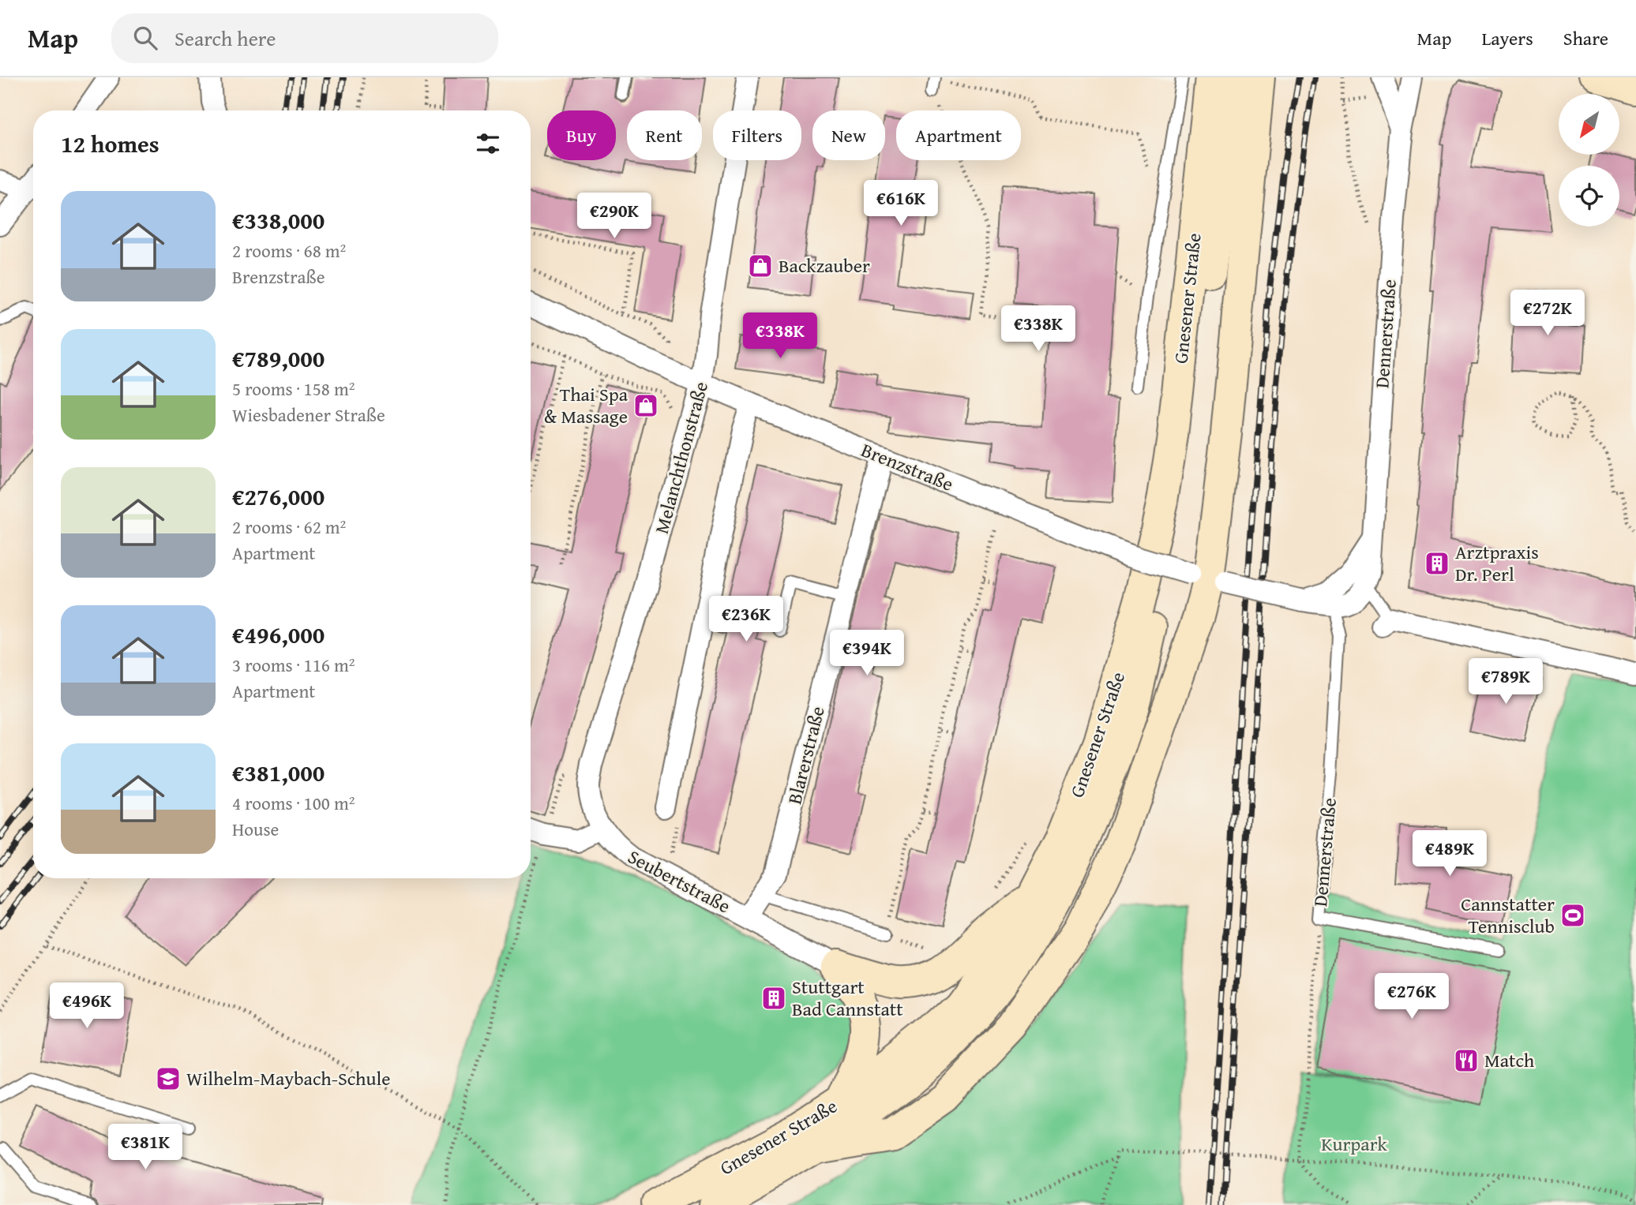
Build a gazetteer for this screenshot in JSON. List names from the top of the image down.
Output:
{
  "streets": {
    "main road": ["Gnesener Straße"],
    "street": [
      "Dennerstraße",
      "Melanchthonstraße",
      "Brenzstraße",
      "Blarerstraße",
      "Seubertstraße"
    ]
  },
  "crossings": [
    ["Dennerstraße", "Brenzstraße"],
    ["Melanchthonstraße", "Brenzstraße"],
    ["Melanchthonstraße", "Seubertstraße"],
    ["Brenzstraße", "Blarerstraße"],
    ["Blarerstraße", "Seubertstraße"]
  ],
  "parks": ["Kurpark"],
  "places": {
    "shop": ["Backzauber", "Thai Spa & Massage"],
    "building": ["Arztpraxis Dr. Perl", "Stuttgart Bad Cannstatt"],
    "sports": ["Cannstatter Tennisclub"],
    "restaurant": ["Match"],
    "school or university": ["Wilhelm-Maybach-Schule"]
  },
  "north": "bottom left",
  "page": {
    "header": "Map",
    "search": "Search here",
    "nav": ["Map", "Layers", "Share"],
    "chip": [
      "Buy",
      "Rent",
      "Filters",
      "New",
      "Apartment"
    ],
    "heading": "12 homes",
    "list": [
      {
        "name": "€338,000",
        "note": "2 rooms · 68 m² · Brenzstraße"
      },
      {
        "name": "€789,000",
        "note": "5 rooms · 158 m² · Wiesbadener Straße"
      },
      {
        "name": "€276,000",
        "note": "2 rooms · 62 m² · Apartment"
      },
      {
        "name": "€496,000",
        "note": "3 rooms · 116 m² · Apartment"
      },
      {
        "name": "€381,000",
        "note": "4 rooms · 100 m² · House"
      }
    ],
    "price": [
      "€616K",
      "€290K",
      "€272K",
      "€338K",
      "€338K",
      "€236K",
      "€394K",
      "€789K",
      "€489K",
      "€276K",
      "€496K",
      "€381K"
    ]
  }
}
